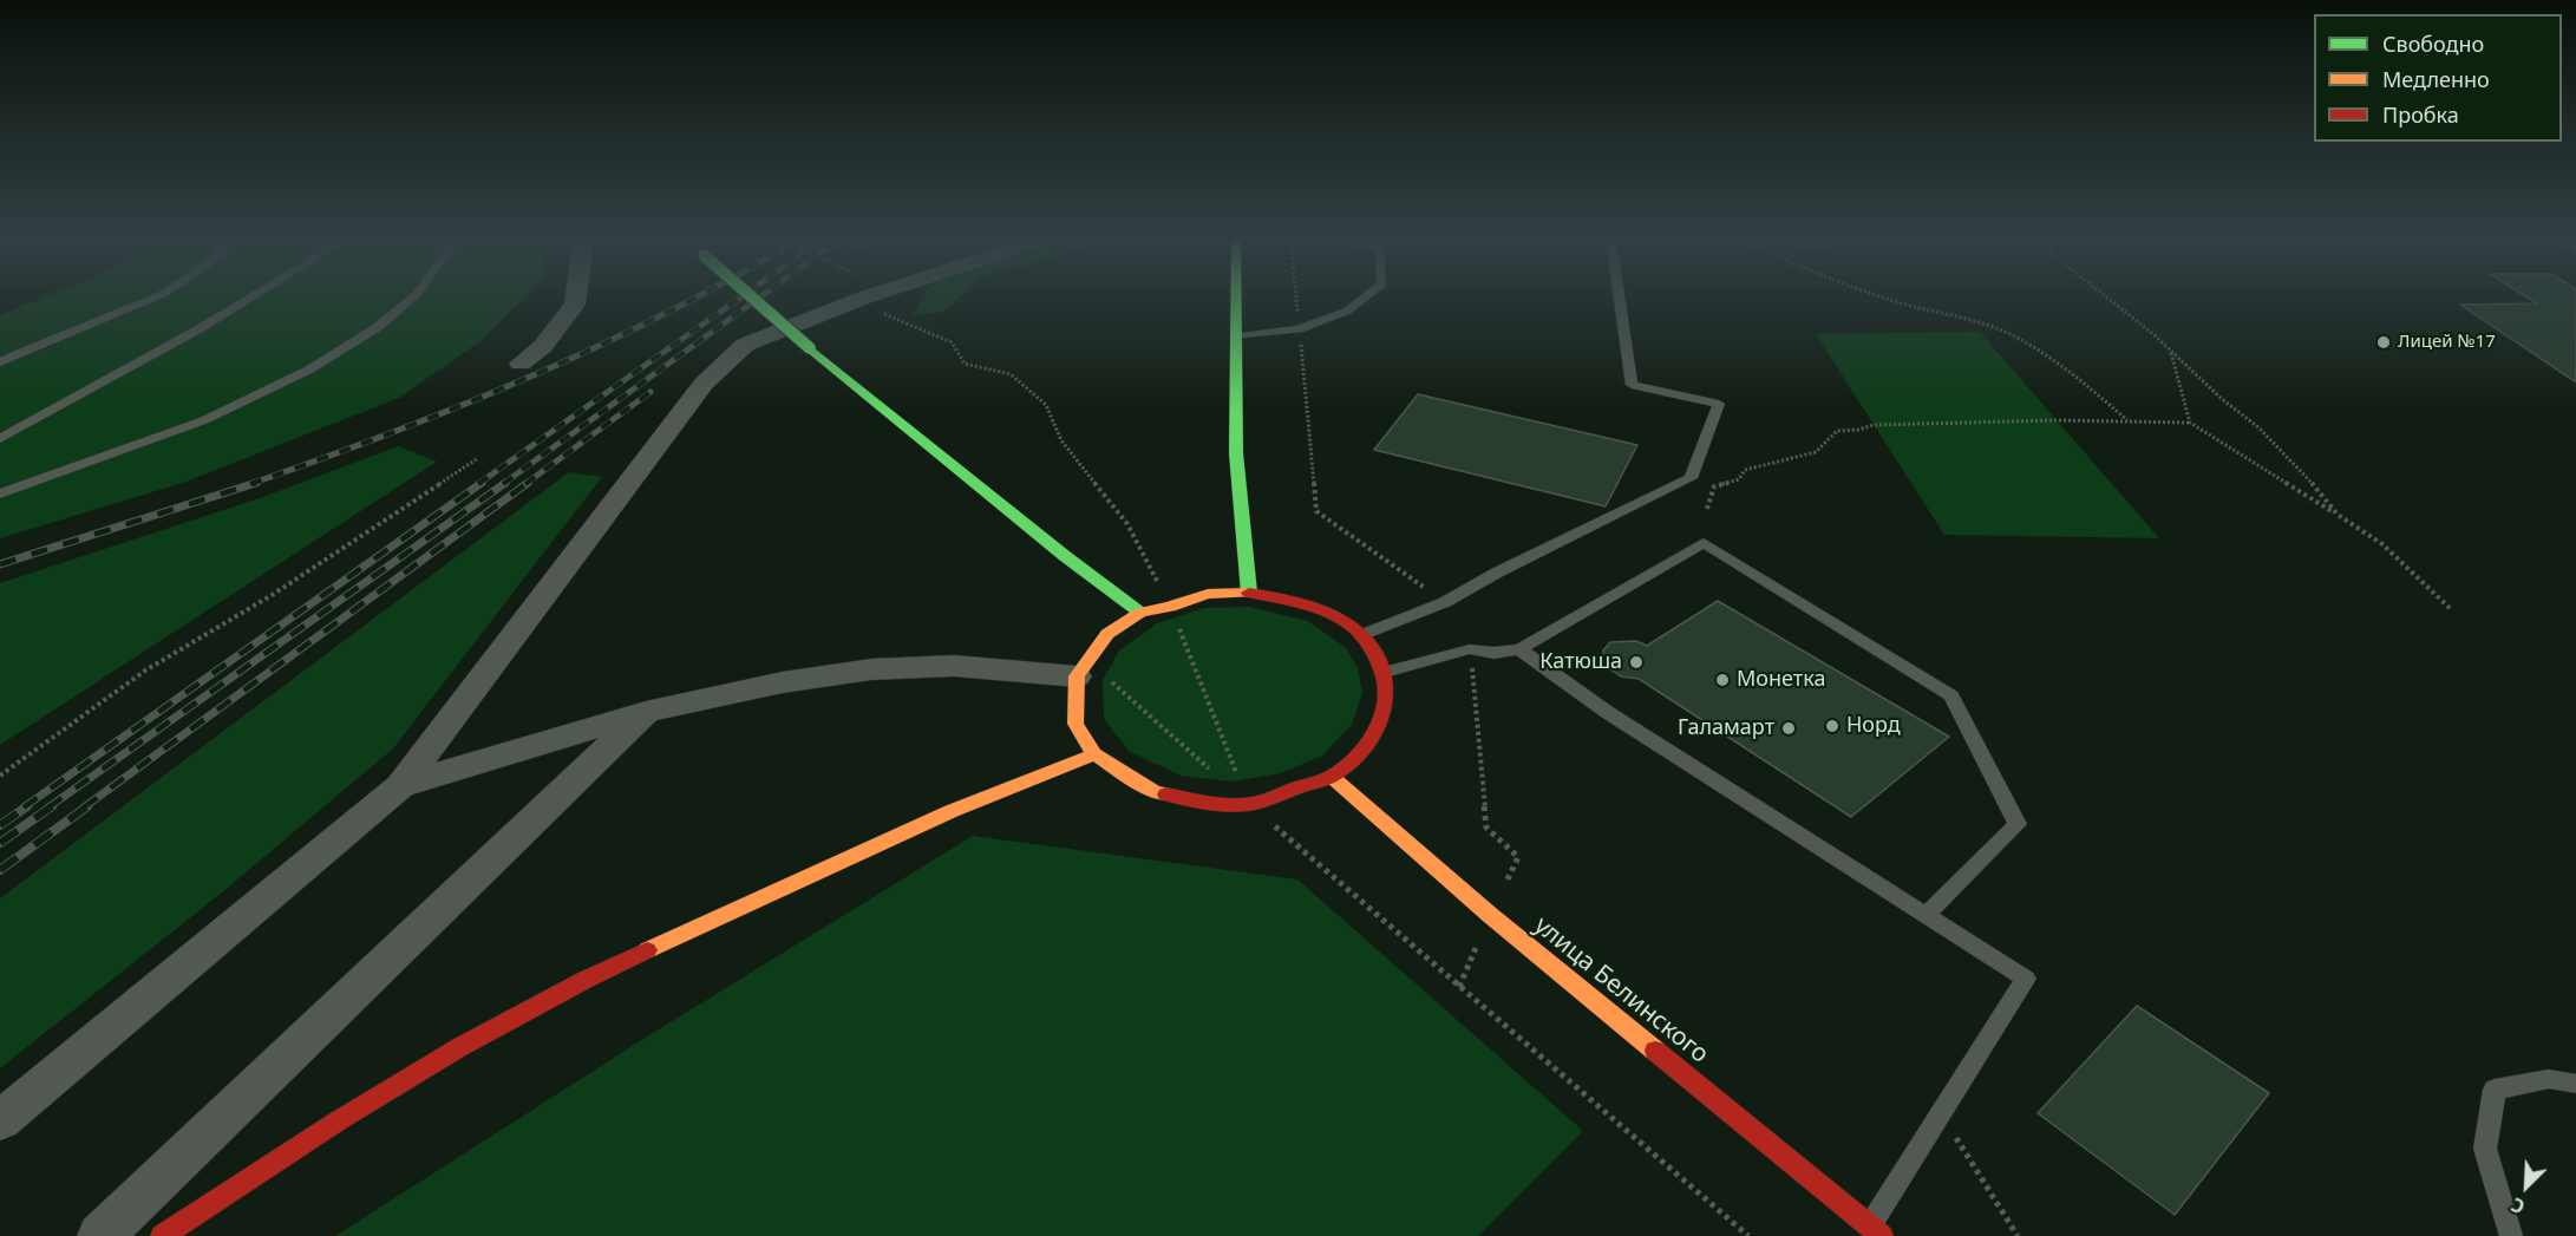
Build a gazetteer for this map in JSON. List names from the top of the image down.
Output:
{
  "streets": {
    "main road": ["улица Белинского"]
  },
  "places": [
    "Лицей №17",
    "Катюша",
    "Монетка",
    "Норд",
    "Галамарт"
  ],
  "legend": ["Свободно", "Медленно", "Пробка"],
  "north": "bottom left"
}
